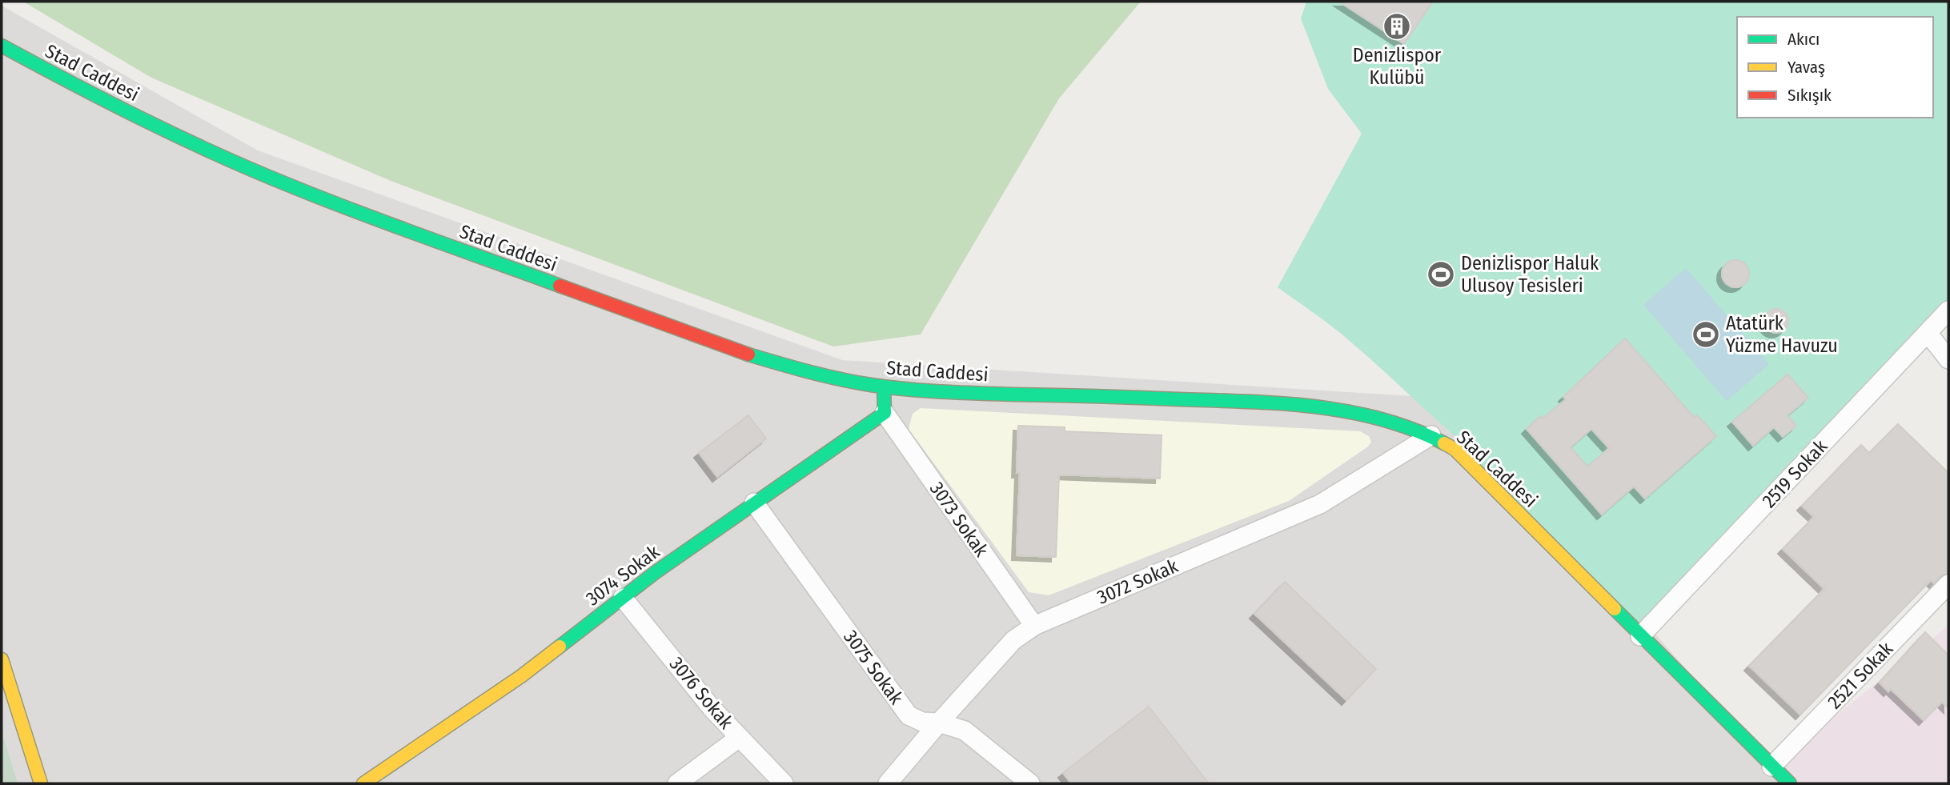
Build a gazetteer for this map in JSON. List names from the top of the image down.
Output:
{
  "streets": {
    "street": [
      "Stad Caddesi",
      "2519 Sokak",
      "3073 Sokak",
      "3074 Sokak",
      "3072 Sokak",
      "3075 Sokak",
      "2521 Sokak",
      "3076 Sokak"
    ]
  },
  "crossings": [
    ["Stad Caddesi", "2519 Sokak"],
    ["Stad Caddesi", "3072 Sokak"],
    ["Stad Caddesi", "2521 Sokak"],
    ["3073 Sokak", "3074 Sokak"],
    ["3073 Sokak", "3072 Sokak"],
    ["3074 Sokak", "3075 Sokak"],
    ["3074 Sokak", "3076 Sokak"],
    ["3072 Sokak", "3075 Sokak"]
  ],
  "places": {
    "building": ["Denizlispor Kulübü"],
    "sports": ["Denizlispor Haluk Ulusoy Tesisleri", "Atatürk Yüzme Havuzu"]
  },
  "legend": ["Akıcı", "Yavaş", "Sıkışık"]
}
